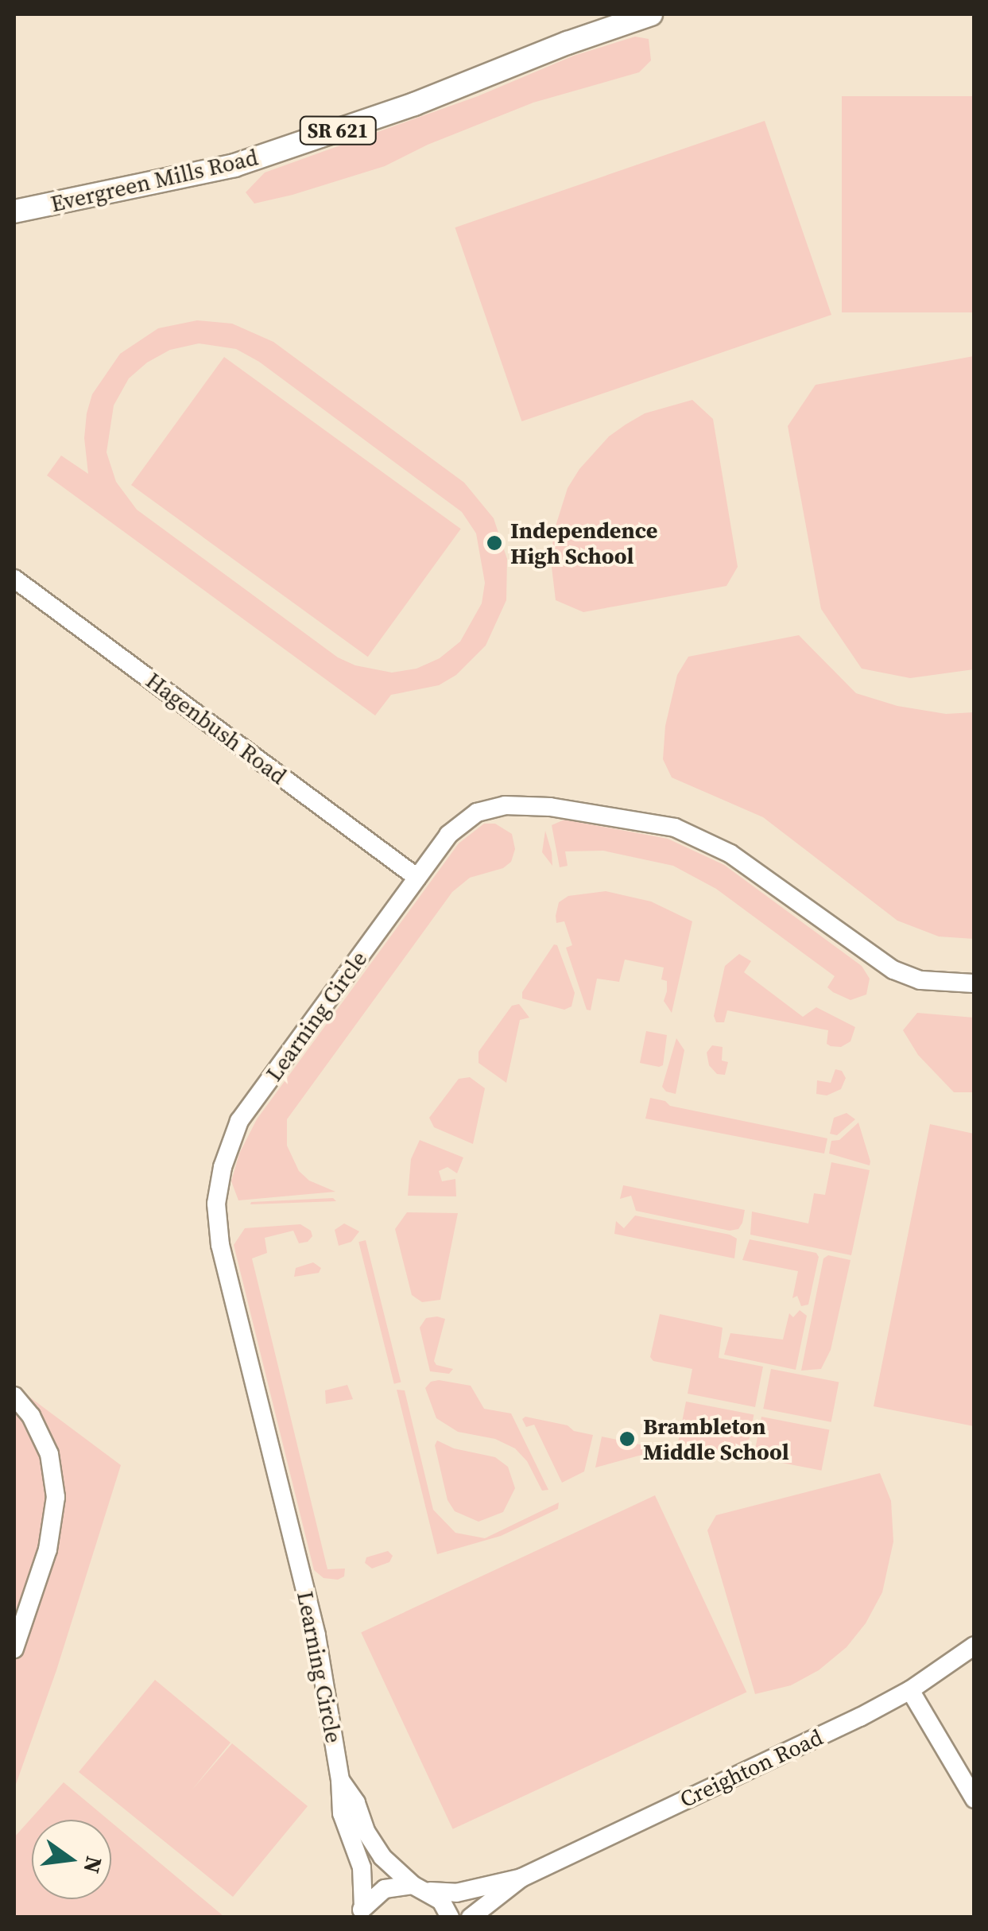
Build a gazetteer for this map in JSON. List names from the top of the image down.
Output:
{
  "streets": {
    "main road": ["SR 621", "Evergreen Mills Road"],
    "street": ["Hagenbush Road", "Learning Circle", "Creighton Road"]
  },
  "crossings": [
    ["Hagenbush Road", "Learning Circle"],
    ["Learning Circle", "Creighton Road"]
  ],
  "places": ["Independence High School", "Brambleton Middle School"],
  "north": "right"
}
